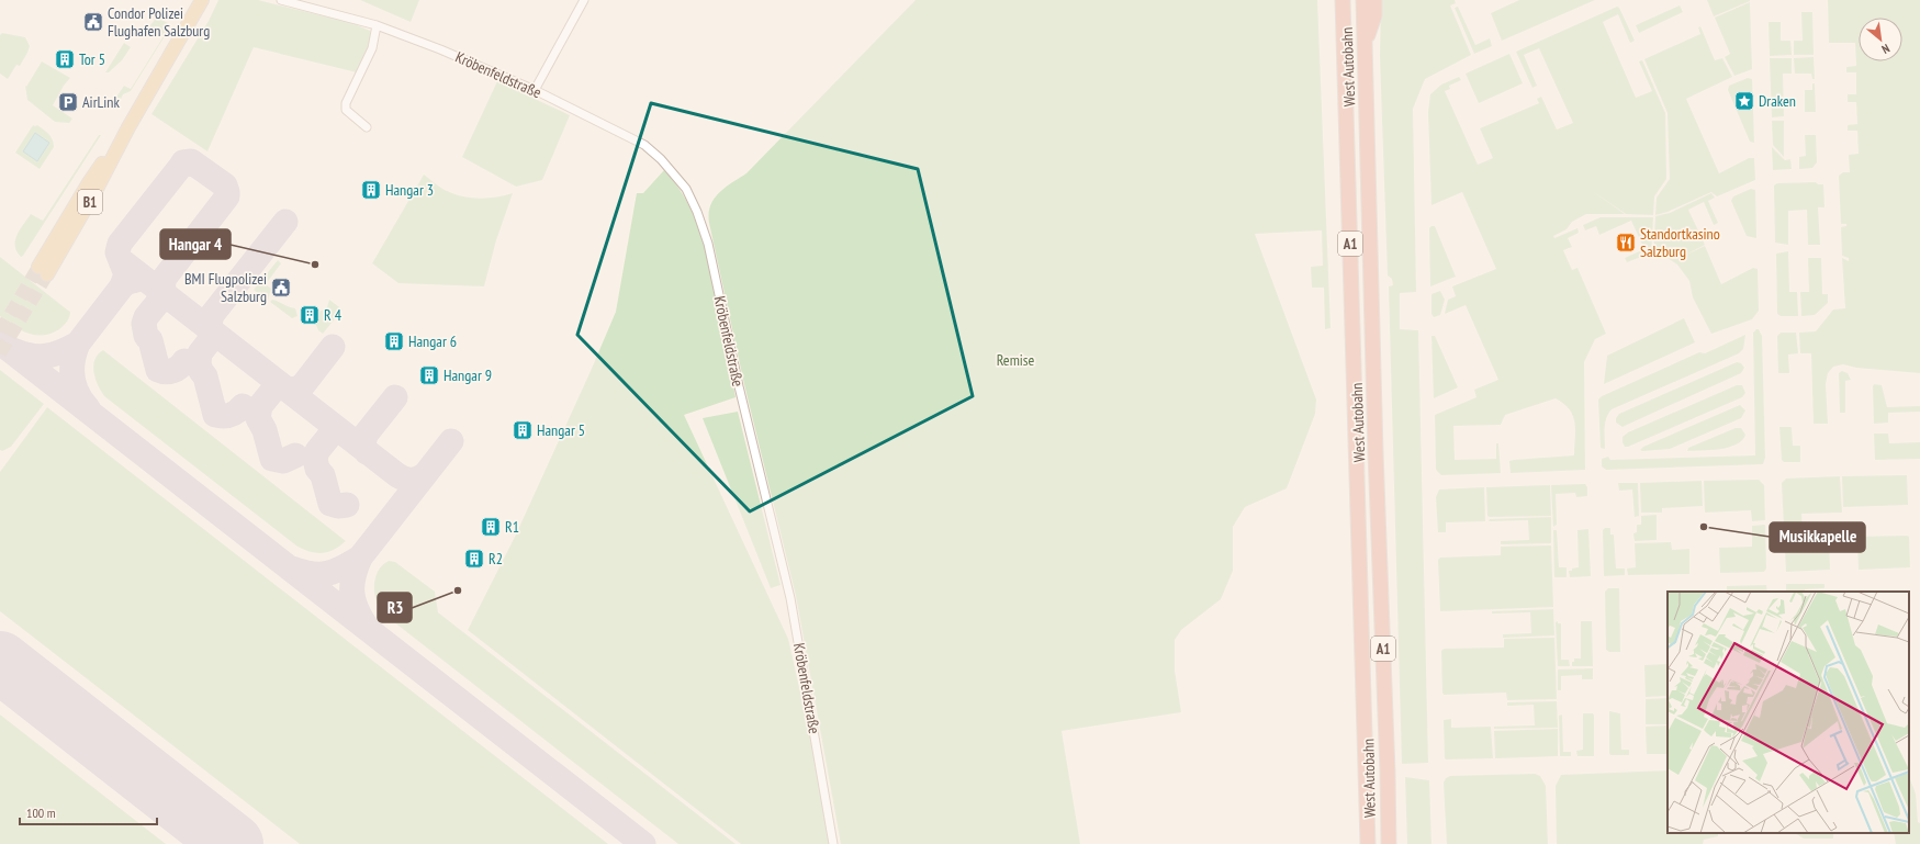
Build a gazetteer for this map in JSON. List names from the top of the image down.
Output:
{
  "streets": {
    "highway": ["West Autobahn", "A1"],
    "main road": ["B1"],
    "street": ["Kröbenfeldstraße"]
  },
  "parks": ["Remise"],
  "places": {
    "public building": ["Condor Polizei Flughafen Salzburg", "BMI Flugpolizei Salzburg"],
    "building": [
      "Tor 5",
      "Hangar 3",
      "R 4",
      "Hangar 6",
      "Hangar 9",
      "Hangar 5",
      "R1",
      "R2"
    ],
    "place": ["Draken"],
    "parking": ["AirLink"],
    "restaurant": ["Standortkasino Salzburg"],
    "other": ["Hangar 4", "Musikkapelle", "R3"]
  },
  "scale_bar": "100 m",
  "north": "bottom right"
}
